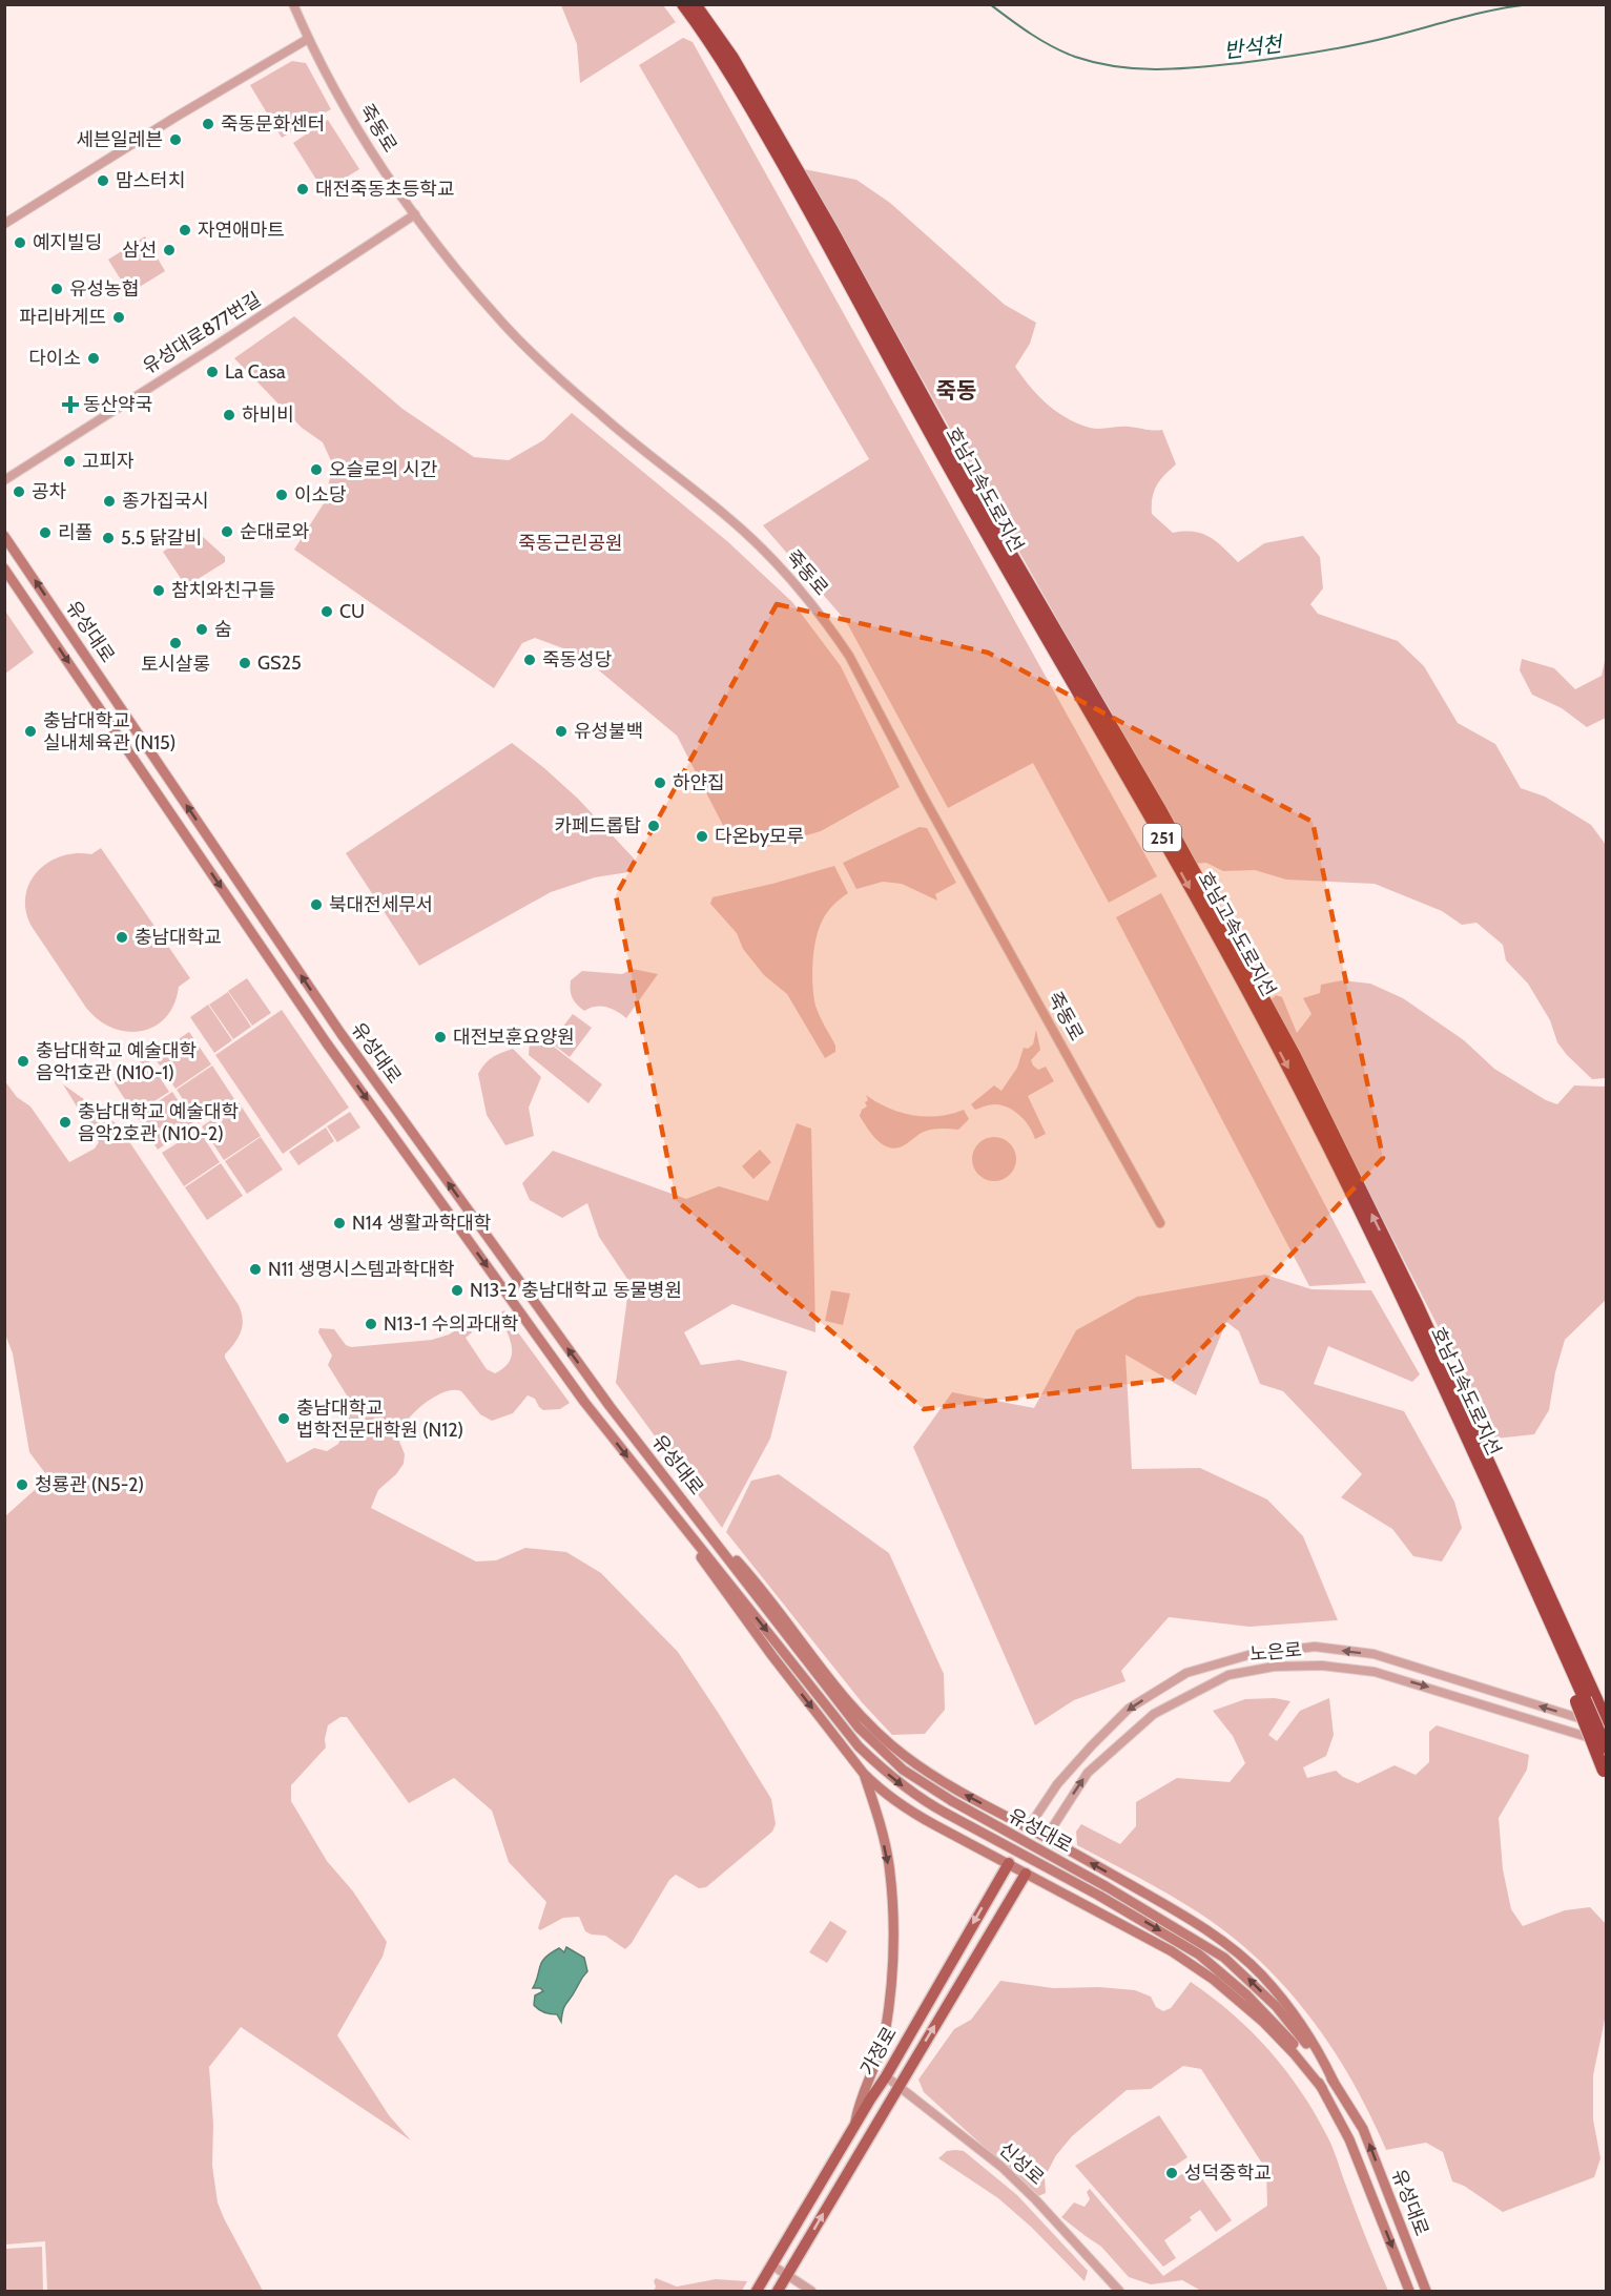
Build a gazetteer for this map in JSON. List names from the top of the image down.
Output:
{
  "streets": {
    "highway": ["호남고속도로지선", "251"],
    "main road": ["유성대로", "노은로", "가정로"],
    "street": ["죽동로", "유성대로877번길", "신성로"]
  },
  "crossings": [
    ["죽동로", "유성대로877번길"],
    ["호남고속도로지선", "노은로"],
    ["노은로", "가정로"],
    ["가정로", "신성로"]
  ],
  "districts": ["죽동"],
  "water": ["반석천"],
  "parks": ["죽동근린공원"],
  "places": {
    "other": [
      "죽동문화센터",
      "세븐일레븐",
      "맘스터치",
      "대전죽동초등학교",
      "자연애마트",
      "예지빌딩",
      "삼선",
      "유성농협",
      "파리바게뜨",
      "다이소",
      "La Casa",
      "하비비",
      "고피자",
      "오슬로의 시간",
      "공차",
      "이소당",
      "종가집국시",
      "순대로와",
      "리풀",
      "5.5 닭갈비",
      "참치와친구들",
      "CU",
      "숨",
      "토시살롱",
      "죽동성당",
      "GS25",
      "충남대학교 실내체육관 (N15)",
      "유성불백",
      "하얀집",
      "카페드롭탑",
      "다온by모루",
      "북대전세무서",
      "충남대학교",
      "대전보훈요양원",
      "충남대학교 예술대학 음악1호관 (N10-1)",
      "충남대학교 예술대학 음악2호관 (N10-2)",
      "N14 생활과학대학",
      "N11 생명시스템과학대학",
      "N13-2 충남대학교 동물병원",
      "N13-1 수의과대학",
      "충남대학교 법학전문대학원 (N12)",
      "청룡관 (N5-2)",
      "성덕중학교"
    ],
    "health": ["동산약국"]
  }
}
